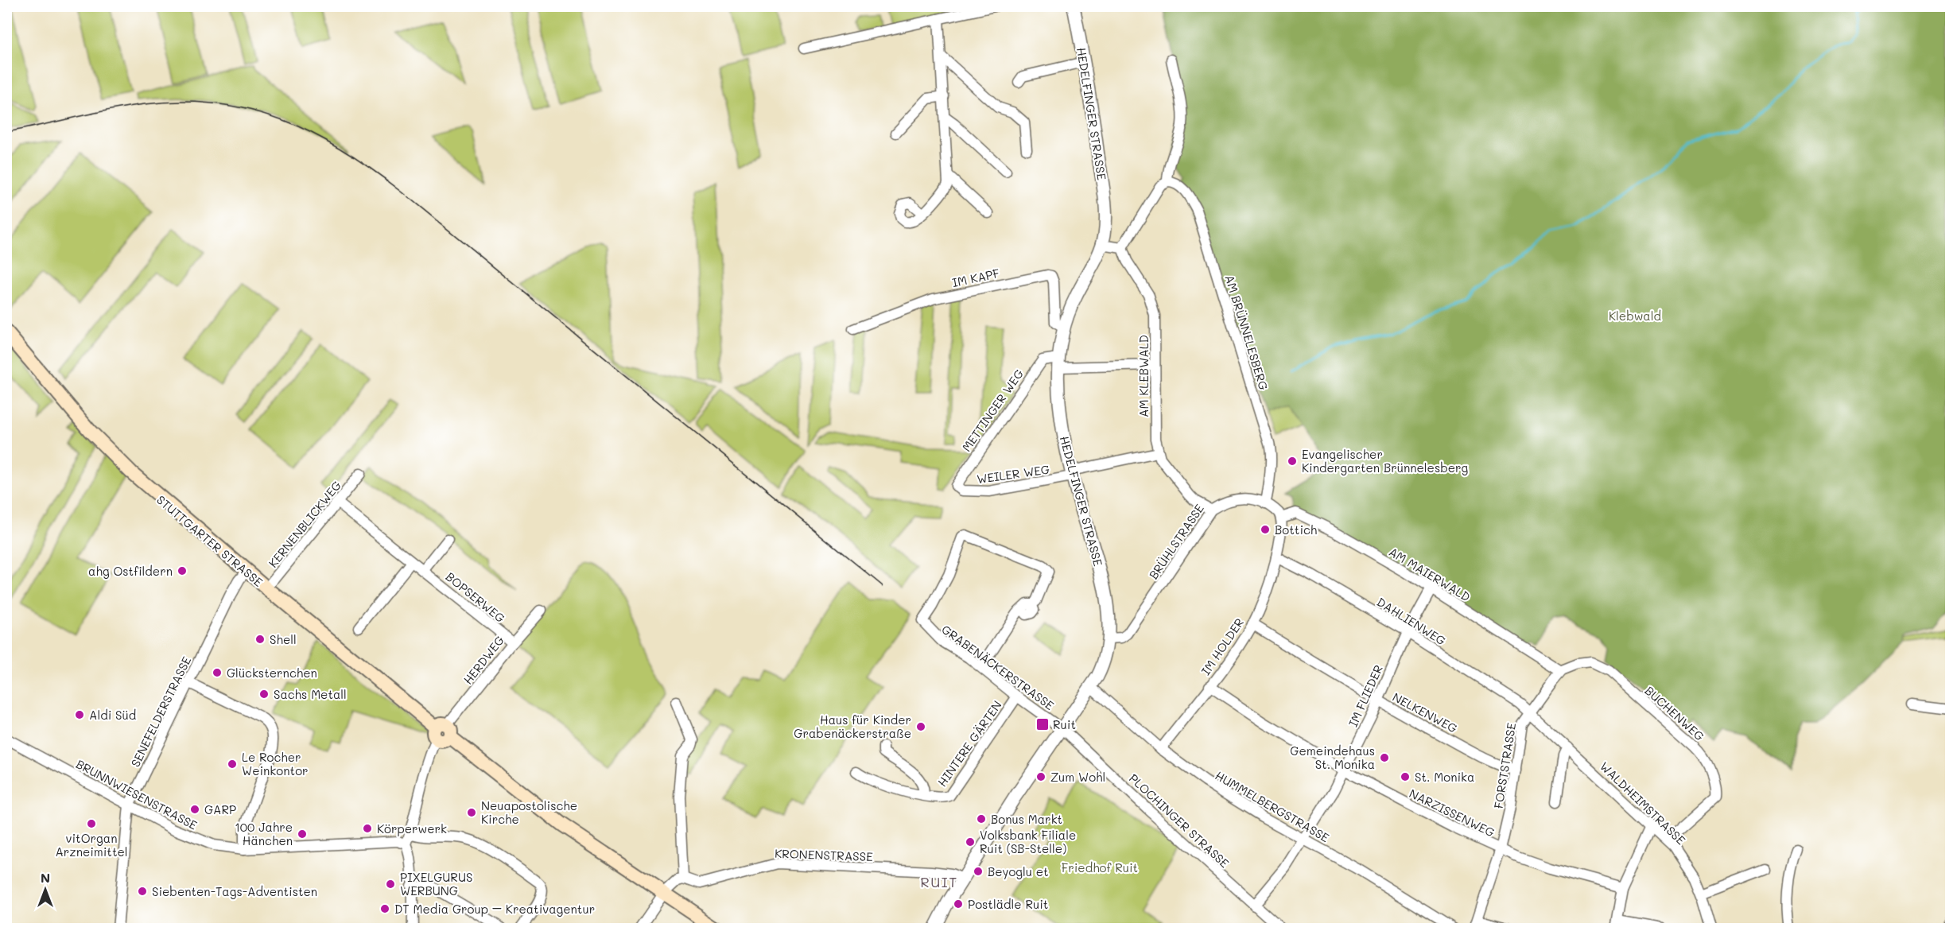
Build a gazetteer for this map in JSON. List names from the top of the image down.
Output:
{
  "streets": {
    "main road": ["STUTTGARTER STRASSE"],
    "street": [
      "HEDELFINGER STRASSE",
      "IM KAPF",
      "AM BRÜNNELESBERG",
      "AM KLEBWALD",
      "METTINGER WEG",
      "WEILER WEG",
      "KERNENBLICKWEG",
      "BRÜHLSTRASSE",
      "AM MAIERWALD",
      "BOPSERWEG",
      "DAHLIENWEG",
      "IM HOLDER",
      "HERDWEG",
      "GRABENÄCKERSTRASSE",
      "IM FLIEDER",
      "SENEFELDERSTRASSE",
      "NELKENWEG",
      "BUCHENWEG",
      "HINTERE GÄRTEN",
      "FORSTSTRASSE",
      "BRUNNWIESENSTRASSE",
      "WALDHEIMSTRASSE",
      "HUMMELBERGSTRASSE",
      "NARZISSENWEG",
      "PLOCHINGER STRASSE",
      "KRONENSTRASSE"
    ]
  },
  "crossings": [
    ["HEDELFINGER STRASSE", "IM KAPF"],
    ["HEDELFINGER STRASSE", "METTINGER WEG"],
    ["HEDELFINGER STRASSE", "WEILER WEG"],
    ["HEDELFINGER STRASSE", "BRÜHLSTRASSE"],
    ["HEDELFINGER STRASSE", "GRABENÄCKERSTRASSE"],
    ["HEDELFINGER STRASSE", "HUMMELBERGSTRASSE"],
    ["HEDELFINGER STRASSE", "PLOCHINGER STRASSE"],
    ["HEDELFINGER STRASSE", "KRONENSTRASSE"],
    ["AM BRÜNNELESBERG", "BRÜHLSTRASSE"],
    ["AM KLEBWALD", "METTINGER WEG"],
    ["AM KLEBWALD", "WEILER WEG"],
    ["METTINGER WEG", "WEILER WEG"],
    ["KERNENBLICKWEG", "STUTTGARTER STRASSE"],
    ["KERNENBLICKWEG", "BOPSERWEG"],
    ["STUTTGARTER STRASSE", "HERDWEG"],
    ["STUTTGARTER STRASSE", "SENEFELDERSTRASSE"],
    ["BRÜHLSTRASSE", "AM MAIERWALD"],
    ["BRÜHLSTRASSE", "IM HOLDER"],
    ["AM MAIERWALD", "IM HOLDER"],
    ["AM MAIERWALD", "IM FLIEDER"],
    ["AM MAIERWALD", "BUCHENWEG"],
    ["AM MAIERWALD", "FORSTSTRASSE"],
    ["BOPSERWEG", "HERDWEG"],
    ["DAHLIENWEG", "IM HOLDER"],
    ["DAHLIENWEG", "IM FLIEDER"],
    ["DAHLIENWEG", "FORSTSTRASSE"],
    ["DAHLIENWEG", "WALDHEIMSTRASSE"],
    ["IM HOLDER", "NELKENWEG"],
    ["IM HOLDER", "HUMMELBERGSTRASSE"],
    ["IM HOLDER", "NARZISSENWEG"],
    ["HERDWEG", "BRUNNWIESENSTRASSE"],
    ["GRABENÄCKERSTRASSE", "HINTERE GÄRTEN"],
    ["GRABENÄCKERSTRASSE", "PLOCHINGER STRASSE"],
    ["IM FLIEDER", "NELKENWEG"],
    ["IM FLIEDER", "HUMMELBERGSTRASSE"],
    ["IM FLIEDER", "NARZISSENWEG"],
    ["IM FLIEDER", "PLOCHINGER STRASSE"],
    ["SENEFELDERSTRASSE", "BRUNNWIESENSTRASSE"],
    ["NELKENWEG", "FORSTSTRASSE"],
    ["BUCHENWEG", "FORSTSTRASSE"],
    ["BUCHENWEG", "WALDHEIMSTRASSE"],
    ["FORSTSTRASSE", "WALDHEIMSTRASSE"],
    ["FORSTSTRASSE", "NARZISSENWEG"]
  ],
  "districts": ["RUIT"],
  "parks": ["Klebwald", "Friedhof Ruit"],
  "places": {
    "other": [
      "Evangelischer Kindergarten Brünnelesberg",
      "Bottich",
      "ahg Ostfildern",
      "Shell",
      "Glücksternchen",
      "Sachs Metall",
      "Aldi Süd",
      "Haus für Kinder Grabenäckerstraße",
      "Gemeindehaus St. Monika",
      "Le Rocher Weinkontor",
      "Zum Wohl",
      "St. Monika",
      "GARP",
      "Neuapostolische Kirche",
      "Bonus Markt",
      "vitOrgan Arzneimittel",
      "Körperwerk",
      "100 Jahre Hänchen",
      "Volksbank Filiale Ruit (SB-Stelle)",
      "Beyoglu et",
      "PIXELGURUS WERBUNG",
      "Siebenten-Tags-Adventisten",
      "Postlädle Ruit",
      "DT Media Group – Kreativagentur"
    ],
    "transit": ["Ruit"]
  },
  "north": "top"
}
